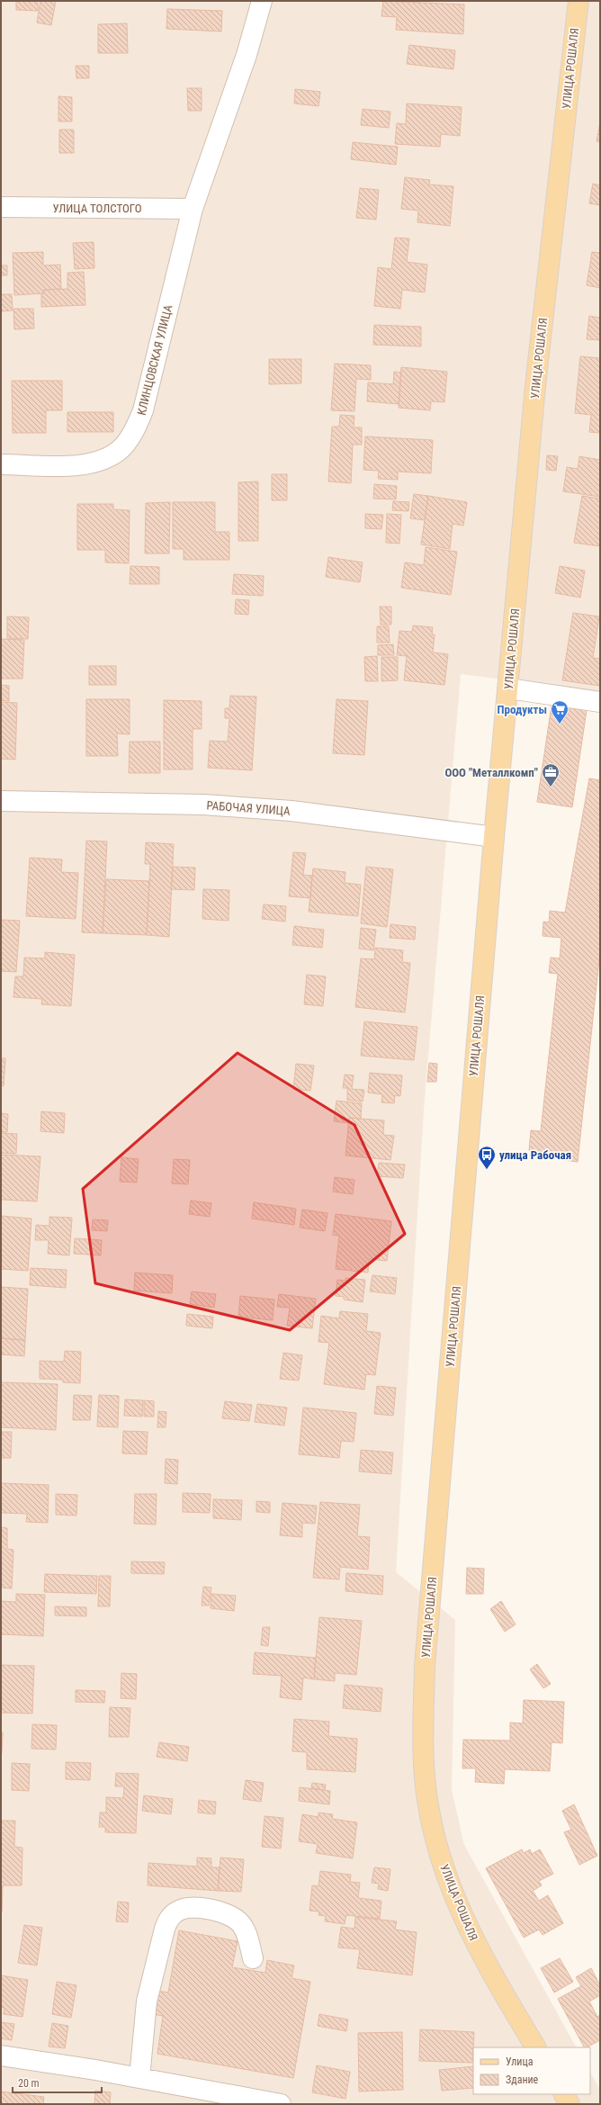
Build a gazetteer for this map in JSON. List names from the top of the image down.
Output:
{
  "streets": {
    "main road": ["УЛИЦА РОШАЛЯ"],
    "street": ["УЛИЦА ТОЛСТОГО", "КЛИНЦОВСКАЯ УЛИЦА", "РАБОЧАЯ УЛИЦА"]
  },
  "crossings": [
    ["УЛИЦА РОШАЛЯ", "РАБОЧАЯ УЛИЦА"],
    ["УЛИЦА ТОЛСТОГО", "КЛИНЦОВСКАЯ УЛИЦА"]
  ],
  "places": {
    "supermarket": ["Продукты"],
    "office": ["ООО \"Металлкомп\""],
    "bus stop": ["улица Рабочая"]
  },
  "legend": ["Улица", "Здание"],
  "scale_bar": "20 m"
}
